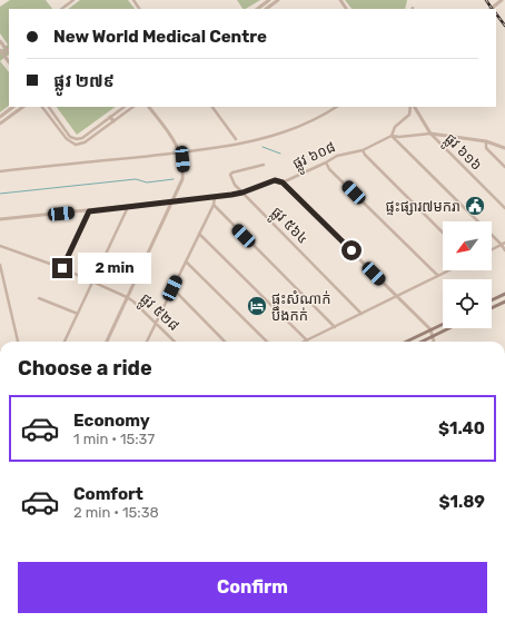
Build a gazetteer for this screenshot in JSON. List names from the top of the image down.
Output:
{
  "streets": {
    "street": [
      "ផ្លូវ ៦១៦",
      "ផ្លូវ ៦០៨",
      "ផ្លូវ ៥៦៤",
      "ផ្លូវ ៥២៨"
    ]
  },
  "crossings": [
    ["ផ្លូវ ៦១៦", "ផ្លូវ ៦០៨"],
    ["ផ្លូវ ៦០៨", "ផ្លូវ ៥៦៤"]
  ],
  "places": {
    "public building": ["ផ្ទះផ្សារ៧មករា"],
    "hotel": ["ផ្ទះសំណាក់ បឹងកក់"]
  },
  "north": "bottom left",
  "page": {
    "banner": ["New World Medical Centre", "ផ្លូវ ២៧៩"],
    "bubble": "2 min",
    "heading": "Choose a ride",
    "list": [
      {
        "name": "Economy",
        "note": "1 min · 15:37",
        "value": "$1.40"
      },
      {
        "name": "Comfort",
        "note": "2 min · 15:38",
        "value": "$1.89"
      }
    ],
    "buttons": "Confirm"
  }
}
